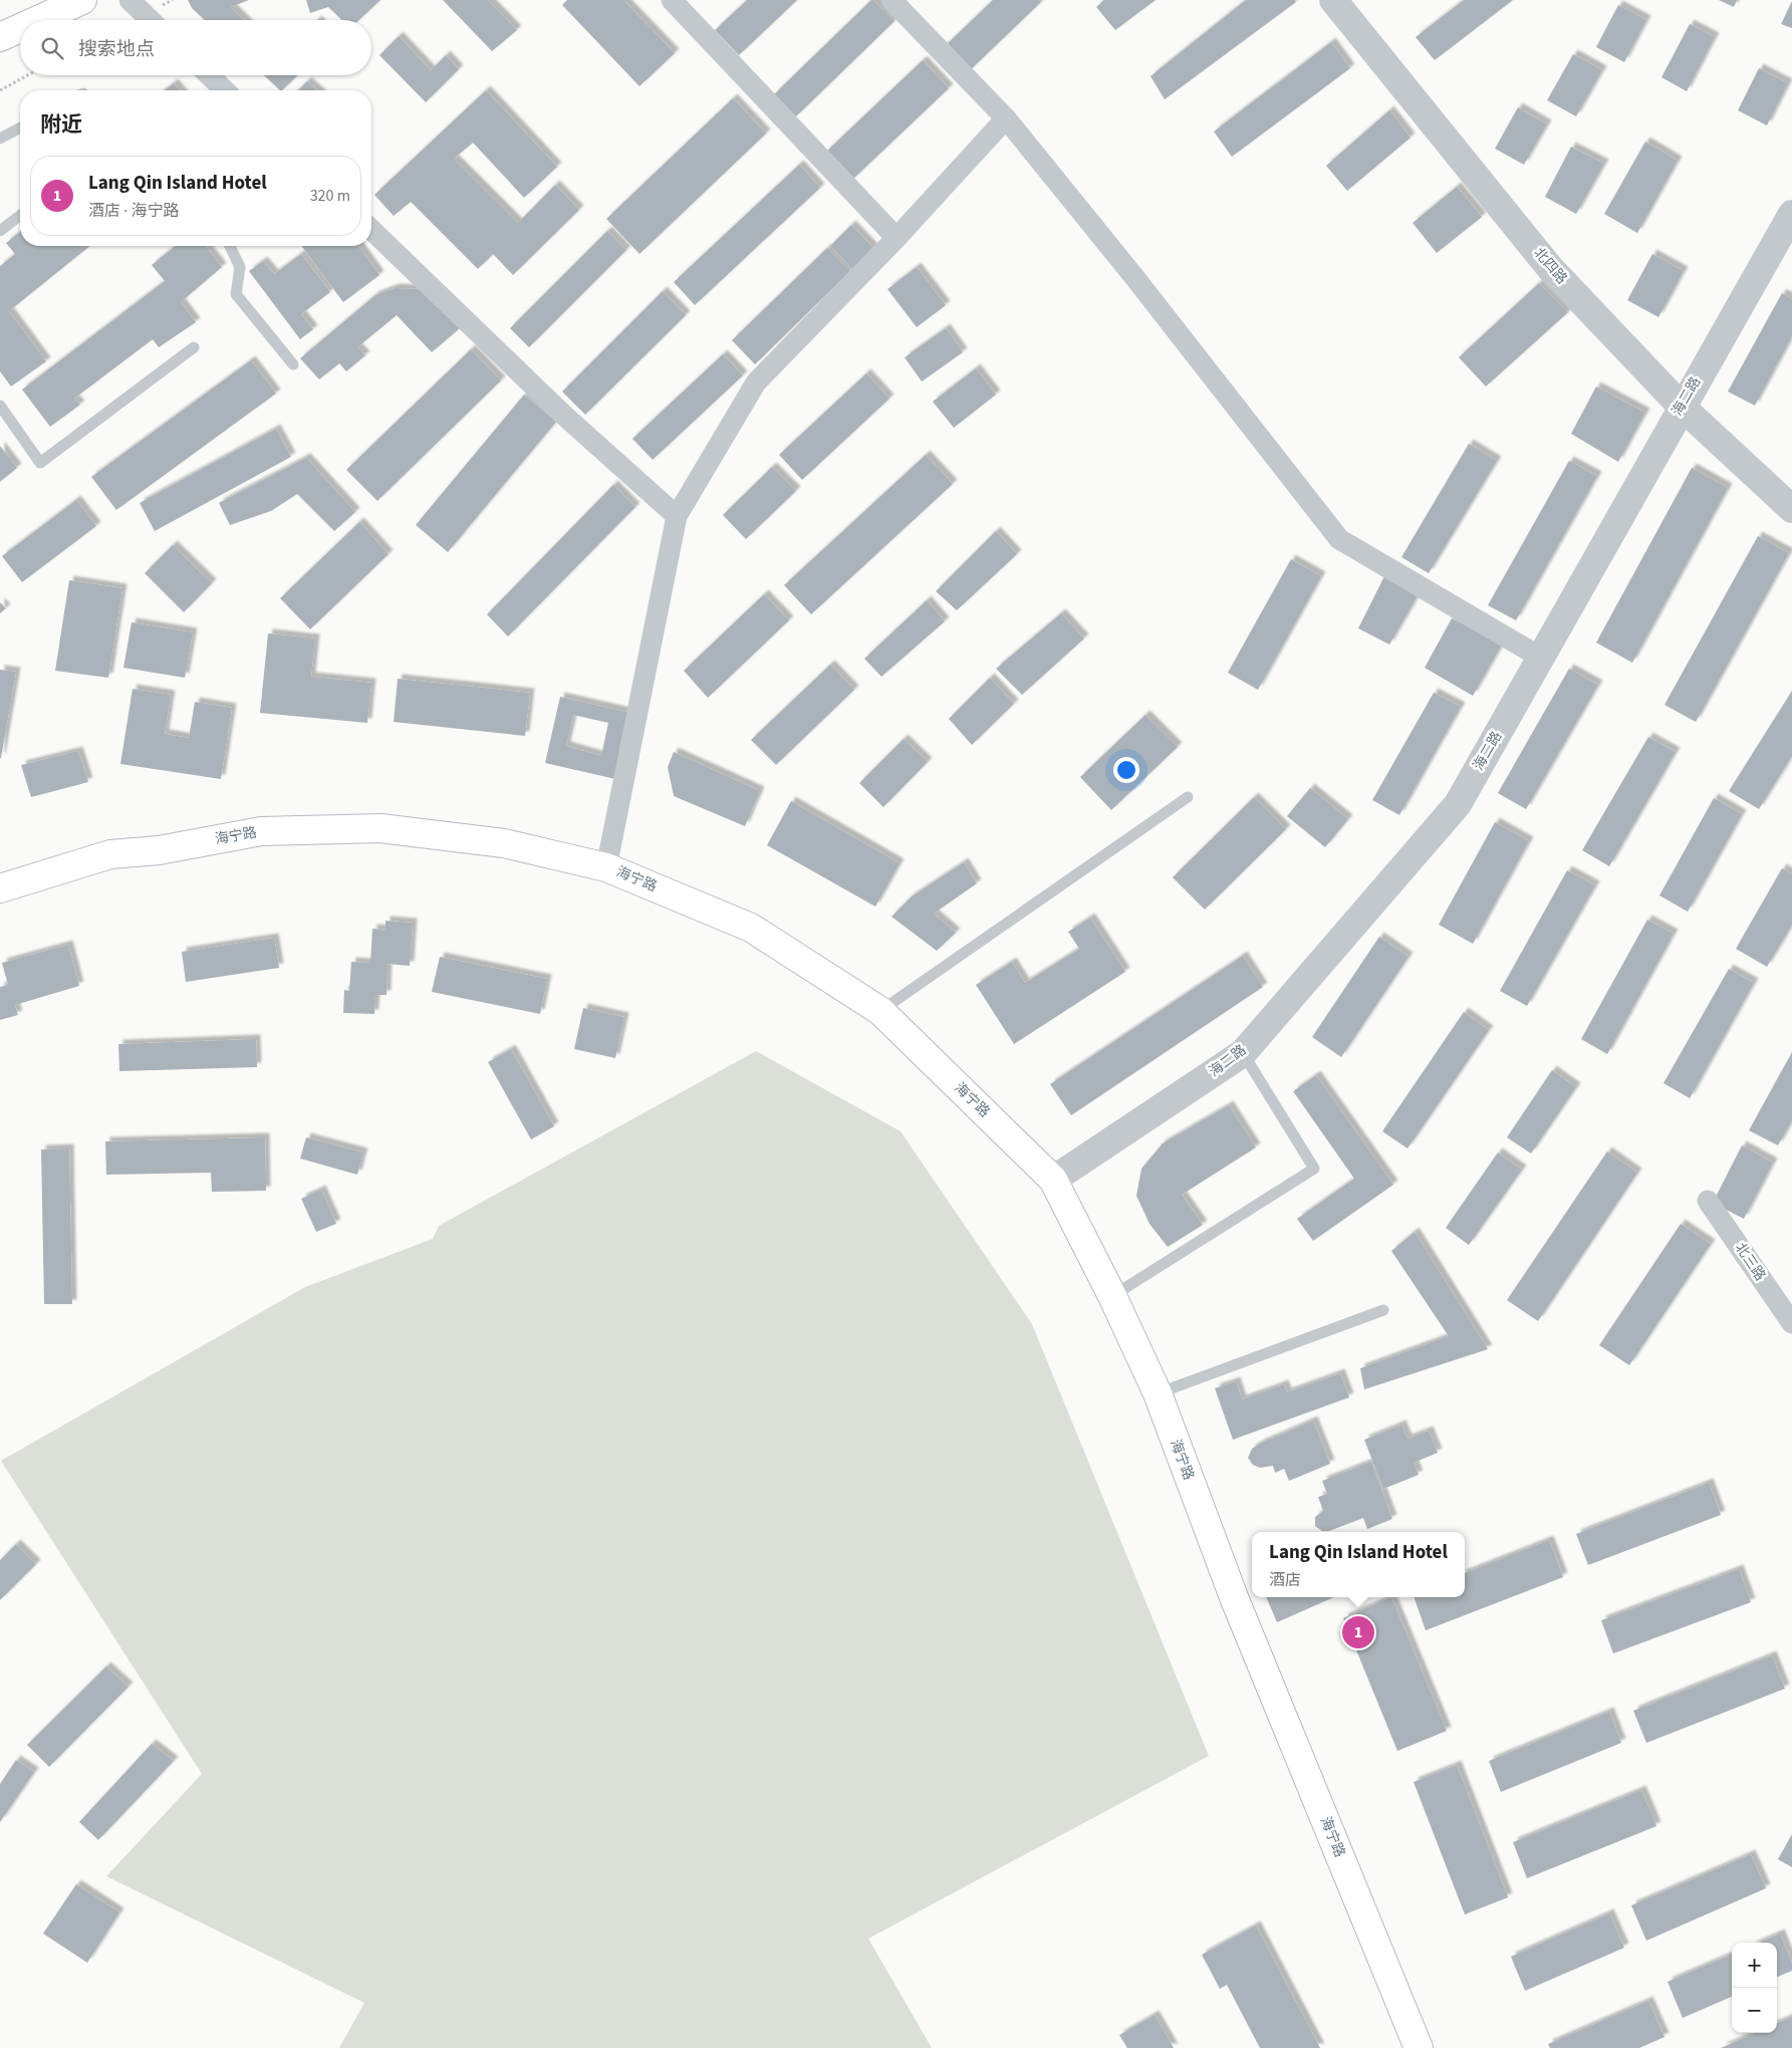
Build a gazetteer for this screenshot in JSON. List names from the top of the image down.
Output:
{
  "streets": {
    "main road": ["海宁路"],
    "street": ["北四路", "海二路", "北三路"]
  },
  "crossings": [
    ["北四路", "海二路"],
    ["海二路", "海宁路"]
  ],
  "page": {
    "search": "搜索地点",
    "heading": "附近",
    "list": [
      {
        "mark": "1",
        "name": "Lang Qin Island Hotel",
        "note": "酒店 · 海宁路",
        "value": "320 m"
      }
    ],
    "popup": ["Lang Qin Island Hotel", "酒店"],
    "pins": "1",
    "map_buttons": ["+", "−"]
  }
}
